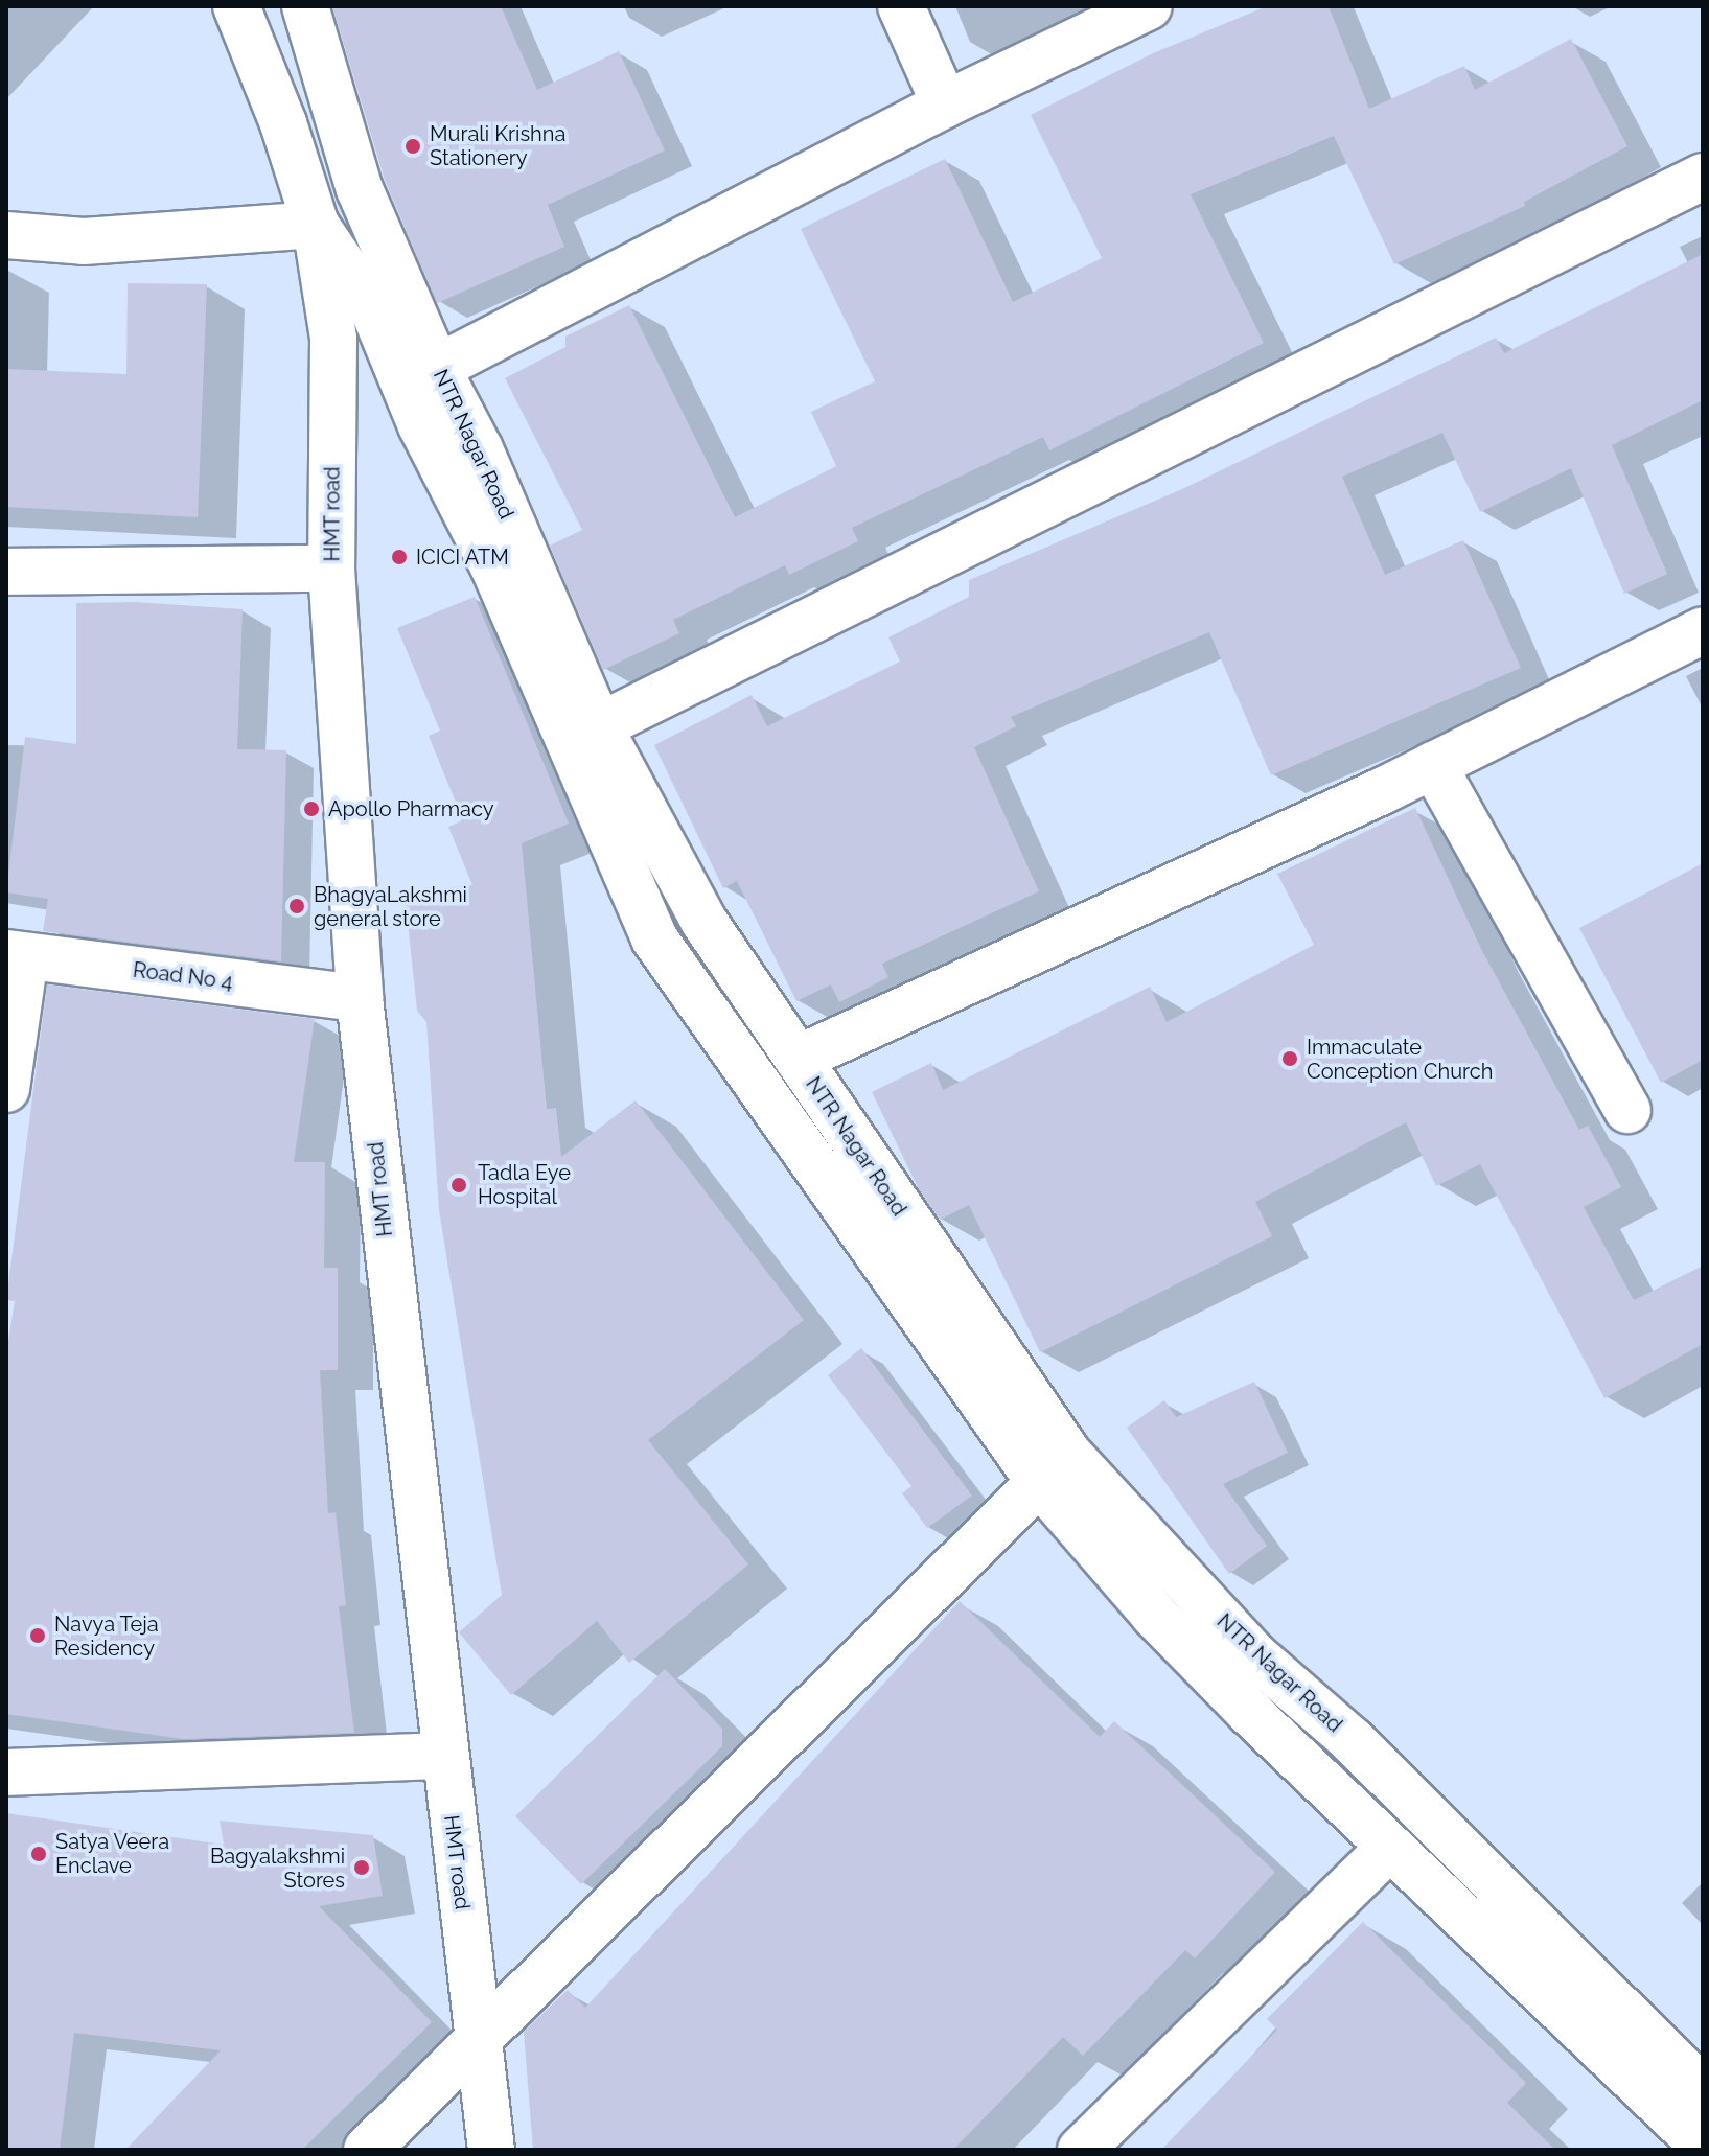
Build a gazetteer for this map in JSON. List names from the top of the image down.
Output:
{
  "streets": {
    "street": ["NTR Nagar Road", "HMT road", "Road No 4"]
  },
  "crossings": [
    ["NTR Nagar Road", "HMT road"],
    ["HMT road", "Road No 4"]
  ],
  "places": [
    "Murali Krishna Stationery",
    "ICICI ATM",
    "Apollo Pharmacy",
    "BhagyaLakshmi general store",
    "Immaculate Conception Church",
    "Tadla Eye Hospital",
    "Navya Teja Residency",
    "Satya Veera Enclave",
    "Bagyalakshmi Stores"
  ]
}
